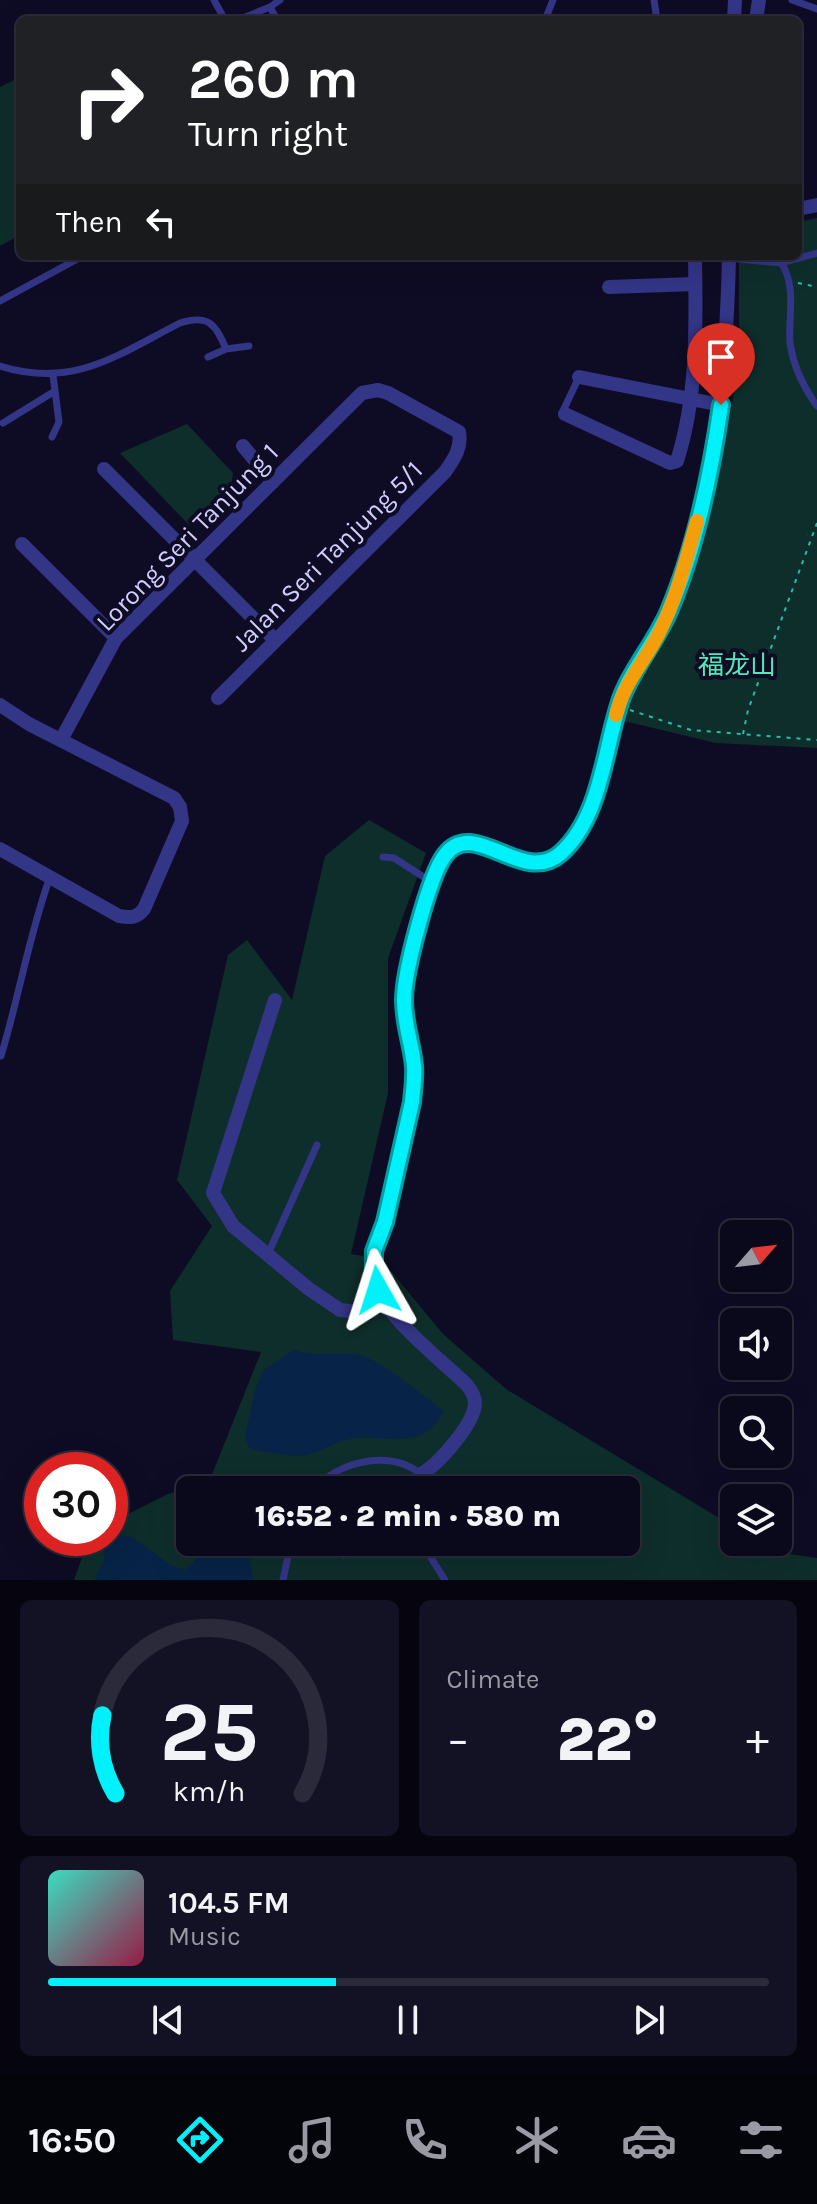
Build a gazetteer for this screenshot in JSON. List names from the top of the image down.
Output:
{
  "streets": {
    "street": ["Lorong Seri Tanjung 1", "Jalan Seri Tanjung 5/1"]
  },
  "crossings": [
    ["Lorong Seri Tanjung 1", "Jalan Seri Tanjung 5/1"]
  ],
  "parks": ["福龙山"],
  "north": "top right",
  "page": {
    "turn": ["260 m", "Turn right"],
    "then": "Then",
    "limit": "30",
    "trip": "16:52 · 2 min · 580 m",
    "tile": "Climate",
    "heat": ["−", "22°", "+"],
    "song": ["104.5 FM", "Music"],
    "tabs": "16:50",
    "gauge": ["25", "km/h"]
  }
}
